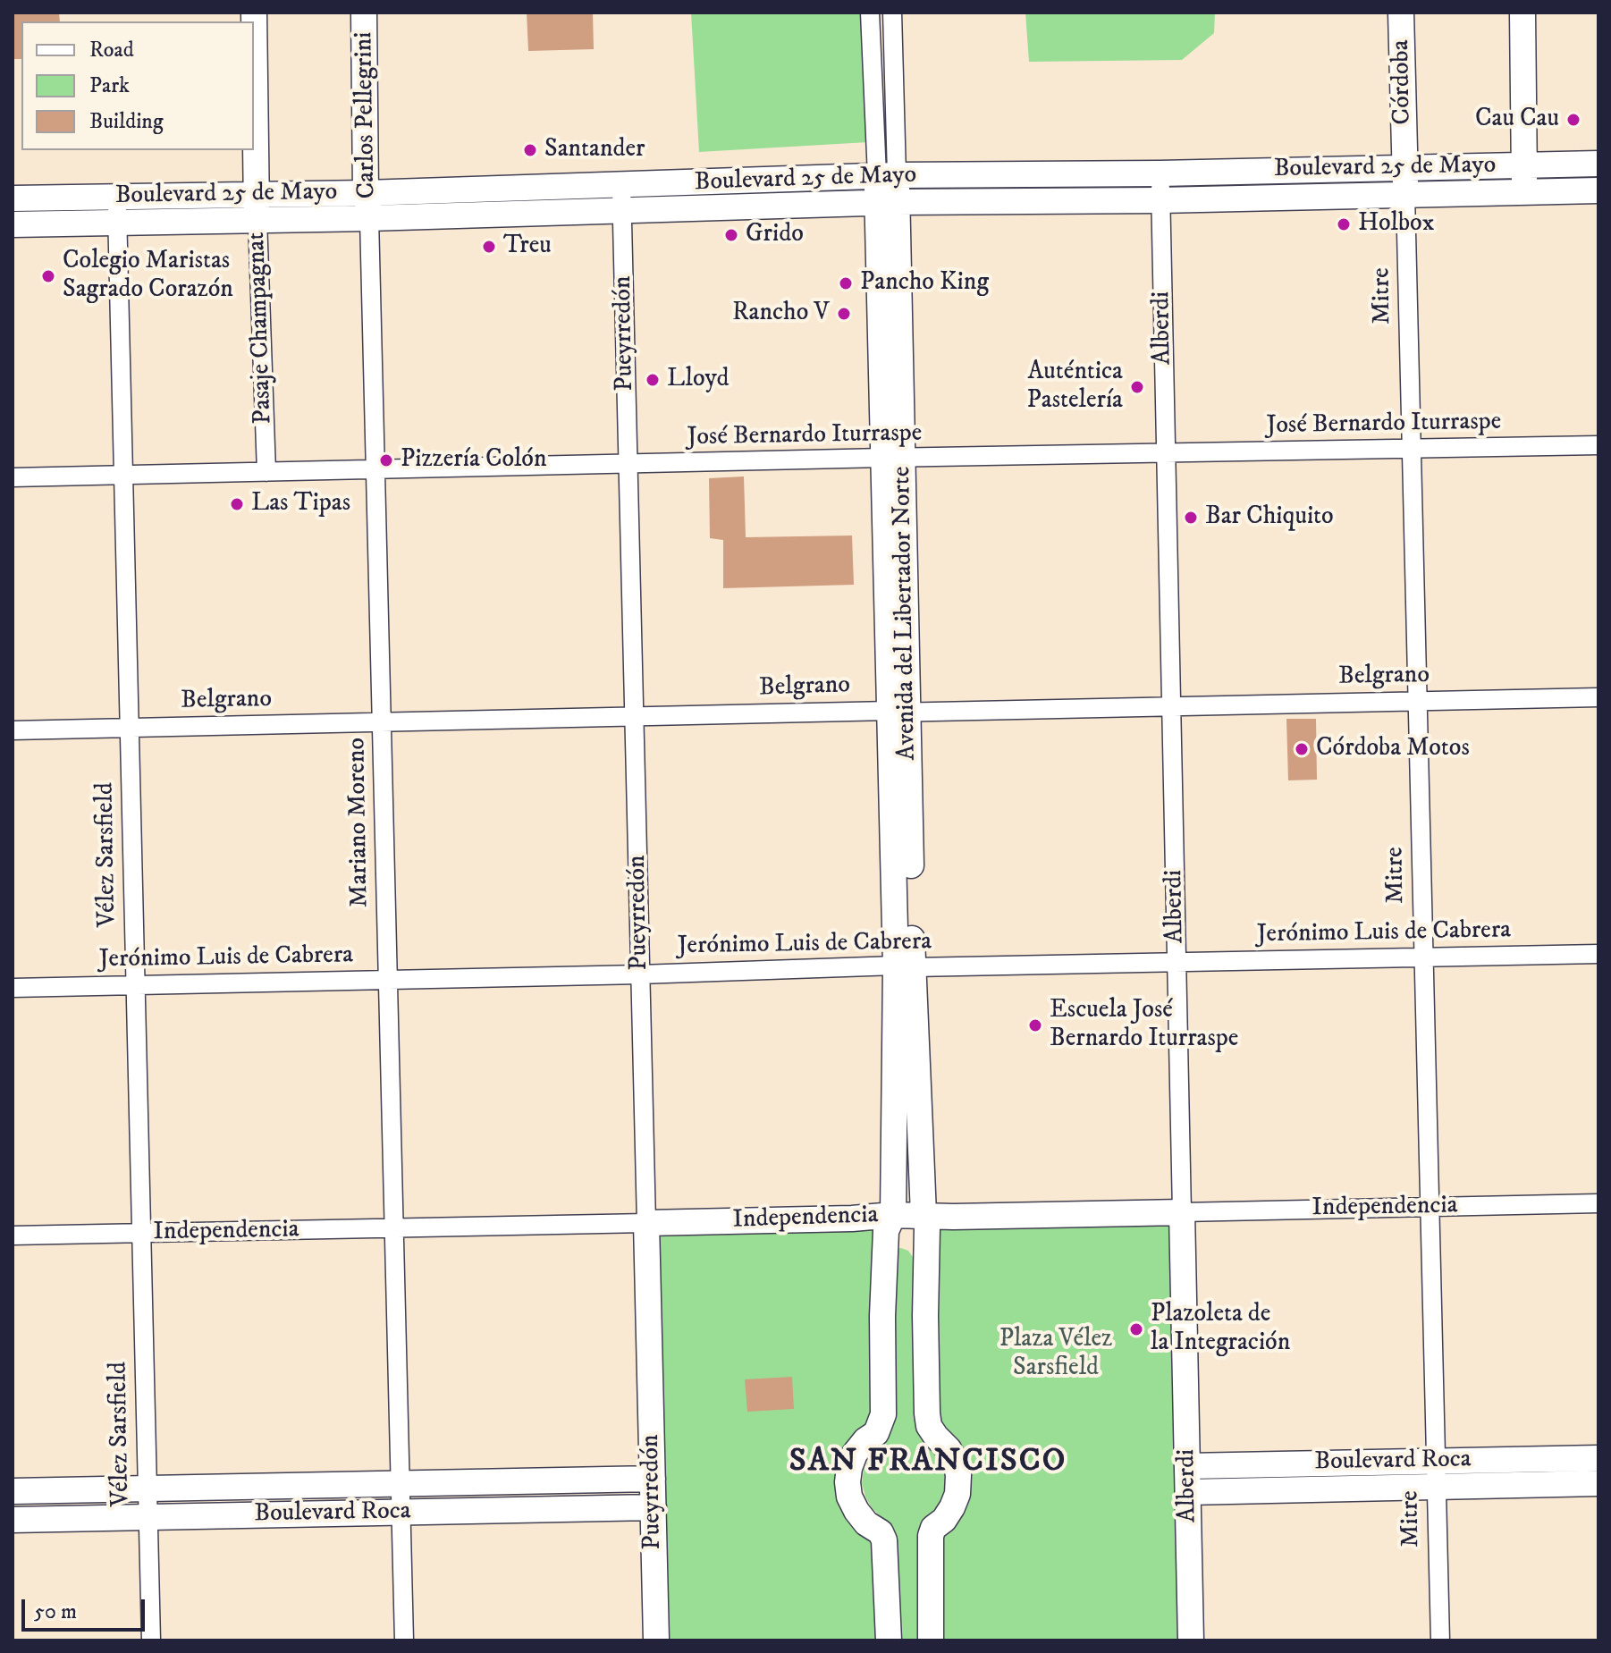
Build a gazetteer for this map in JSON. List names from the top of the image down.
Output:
{
  "streets": {
    "main road": [
      "Córdoba",
      "Carlos Pellegrini",
      "Boulevard 25 de Mayo",
      "Pasaje Champagnat",
      "Alberdi",
      "Pueyrredón",
      "Avenida del Libertador Norte",
      "Independencia",
      "Boulevard Roca"
    ],
    "street": [
      "Mitre",
      "José Bernardo Iturraspe",
      "Belgrano",
      "Mariano Moreno",
      "Vélez Sarsfield",
      "Jerónimo Luis de Cabrera"
    ]
  },
  "crossings": [
    ["Córdoba", "Boulevard 25 de Mayo"],
    ["Córdoba", "Mitre"],
    ["Carlos Pellegrini", "Boulevard 25 de Mayo"],
    ["Carlos Pellegrini", "Mariano Moreno"],
    ["Boulevard 25 de Mayo", "Mitre"],
    ["Boulevard 25 de Mayo", "Pasaje Champagnat"],
    ["Boulevard 25 de Mayo", "Alberdi"],
    ["Boulevard 25 de Mayo", "Pueyrredón"],
    ["Boulevard 25 de Mayo", "Avenida del Libertador Norte"],
    ["Boulevard 25 de Mayo", "Mariano Moreno"],
    ["Boulevard 25 de Mayo", "Vélez Sarsfield"],
    ["Mitre", "José Bernardo Iturraspe"],
    ["Mitre", "Belgrano"],
    ["Mitre", "Jerónimo Luis de Cabrera"],
    ["Mitre", "Independencia"],
    ["Mitre", "Boulevard Roca"],
    ["Pasaje Champagnat", "José Bernardo Iturraspe"],
    ["Alberdi", "José Bernardo Iturraspe"],
    ["Alberdi", "Belgrano"],
    ["Alberdi", "Jerónimo Luis de Cabrera"],
    ["Alberdi", "Independencia"],
    ["Alberdi", "Boulevard Roca"],
    ["Pueyrredón", "José Bernardo Iturraspe"],
    ["Pueyrredón", "Belgrano"],
    ["Pueyrredón", "Jerónimo Luis de Cabrera"],
    ["Pueyrredón", "Independencia"],
    ["Pueyrredón", "Boulevard Roca"],
    ["José Bernardo Iturraspe", "Avenida del Libertador Norte"],
    ["José Bernardo Iturraspe", "Mariano Moreno"],
    ["José Bernardo Iturraspe", "Vélez Sarsfield"],
    ["Avenida del Libertador Norte", "Belgrano"],
    ["Avenida del Libertador Norte", "Jerónimo Luis de Cabrera"],
    ["Avenida del Libertador Norte", "Independencia"],
    ["Belgrano", "Mariano Moreno"],
    ["Belgrano", "Vélez Sarsfield"],
    ["Mariano Moreno", "Jerónimo Luis de Cabrera"],
    ["Mariano Moreno", "Independencia"],
    ["Mariano Moreno", "Boulevard Roca"],
    ["Vélez Sarsfield", "Jerónimo Luis de Cabrera"],
    ["Vélez Sarsfield", "Independencia"],
    ["Vélez Sarsfield", "Boulevard Roca"]
  ],
  "districts": ["SAN FRANCISCO"],
  "parks": ["Plaza Vélez Sarsfield"],
  "places": [
    "Cau Cau",
    "Santander",
    "Holbox",
    "Grido",
    "Treu",
    "Colegio Maristas Sagrado Corazón",
    "Pancho King",
    "Rancho V",
    "Lloyd",
    "Auténtica Pastelería",
    "Pizzería Colón",
    "Las Tipas",
    "Bar Chiquito",
    "Córdoba Motos",
    "Escuela José Bernardo Iturraspe",
    "Plazoleta de la Integración"
  ],
  "legend": ["Road", "Park", "Building"],
  "scale_bar": "50 m"
}
